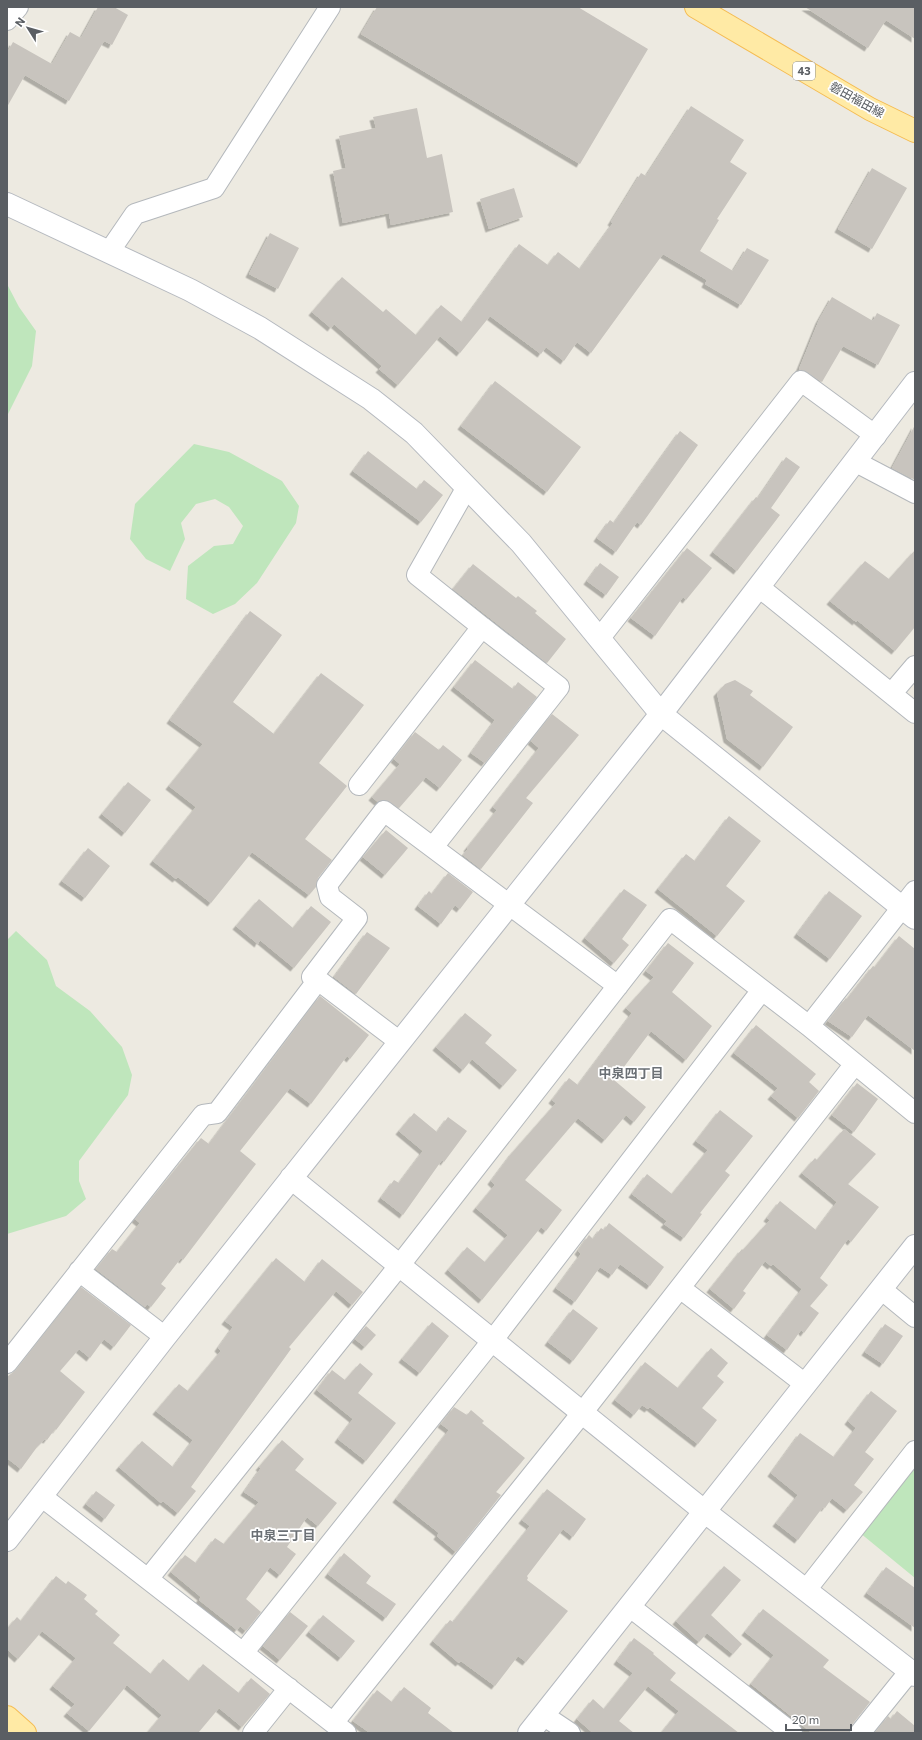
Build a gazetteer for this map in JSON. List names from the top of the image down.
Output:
{
  "streets": {
    "main road": ["43", "磐田福田線"]
  },
  "districts": ["中泉四丁目", "中泉三丁目"],
  "scale_bar": "20 m",
  "north": "top left"
}
